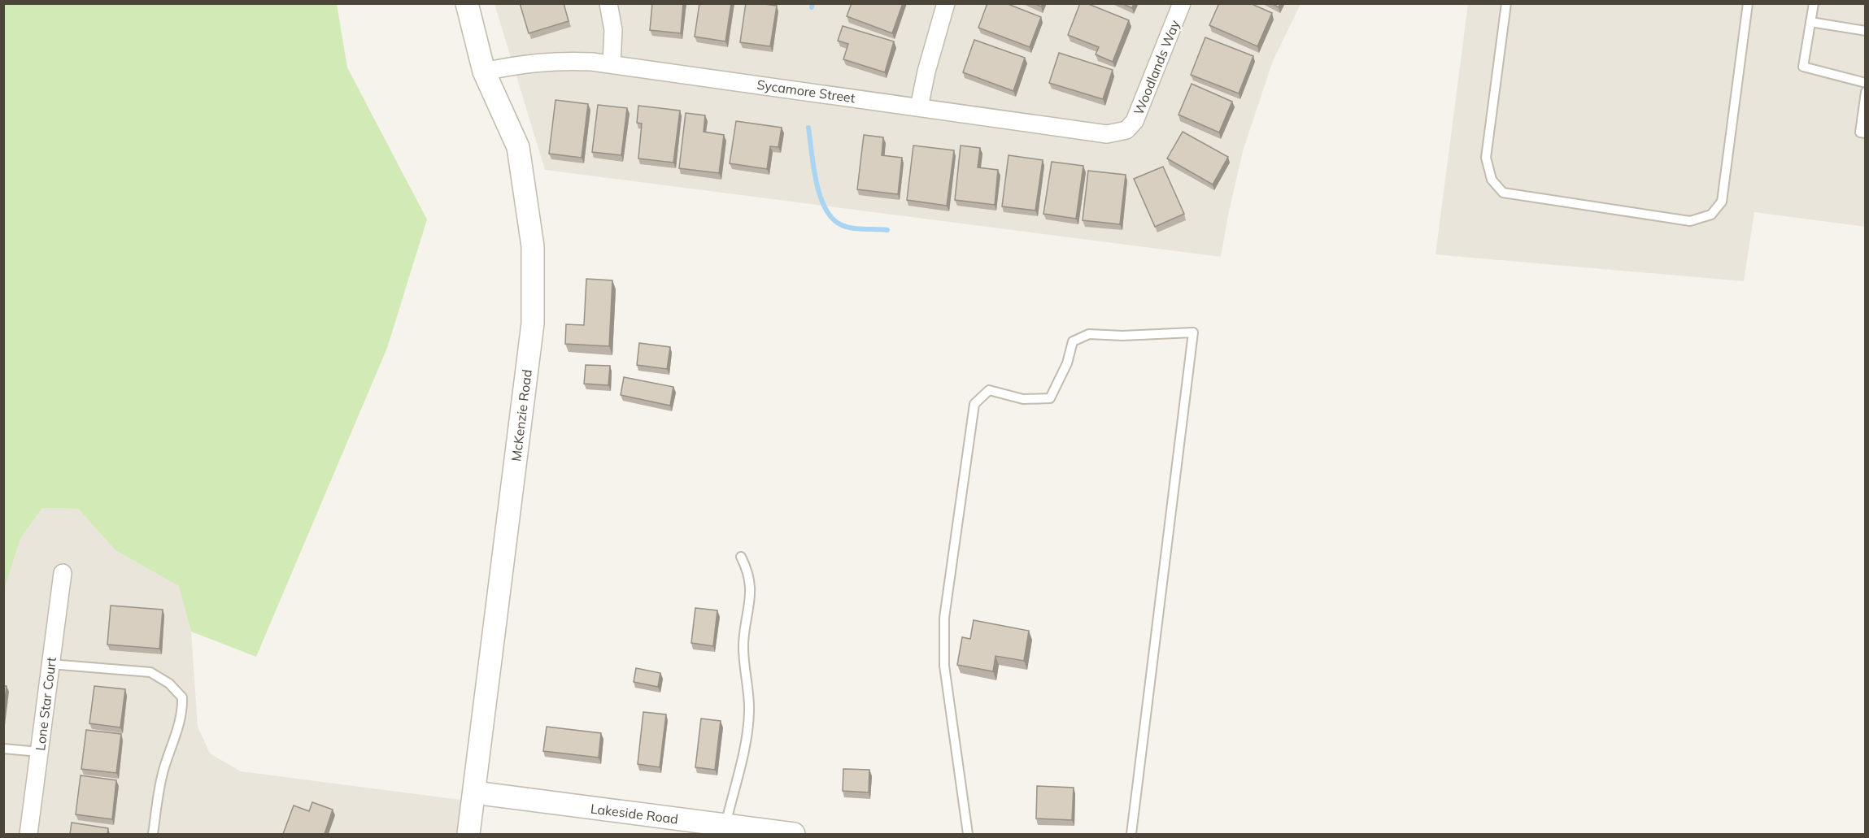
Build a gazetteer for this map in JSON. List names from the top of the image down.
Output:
{
  "streets": {
    "street": [
      "Woodlands Way",
      "Sycamore Street",
      "McKenzie Road",
      "Lone Star Court",
      "Lakeside Road"
    ]
  },
  "crossings": [
    ["Woodlands Way", "Sycamore Street"],
    ["Sycamore Street", "McKenzie Road"],
    ["McKenzie Road", "Lakeside Road"]
  ]
}
